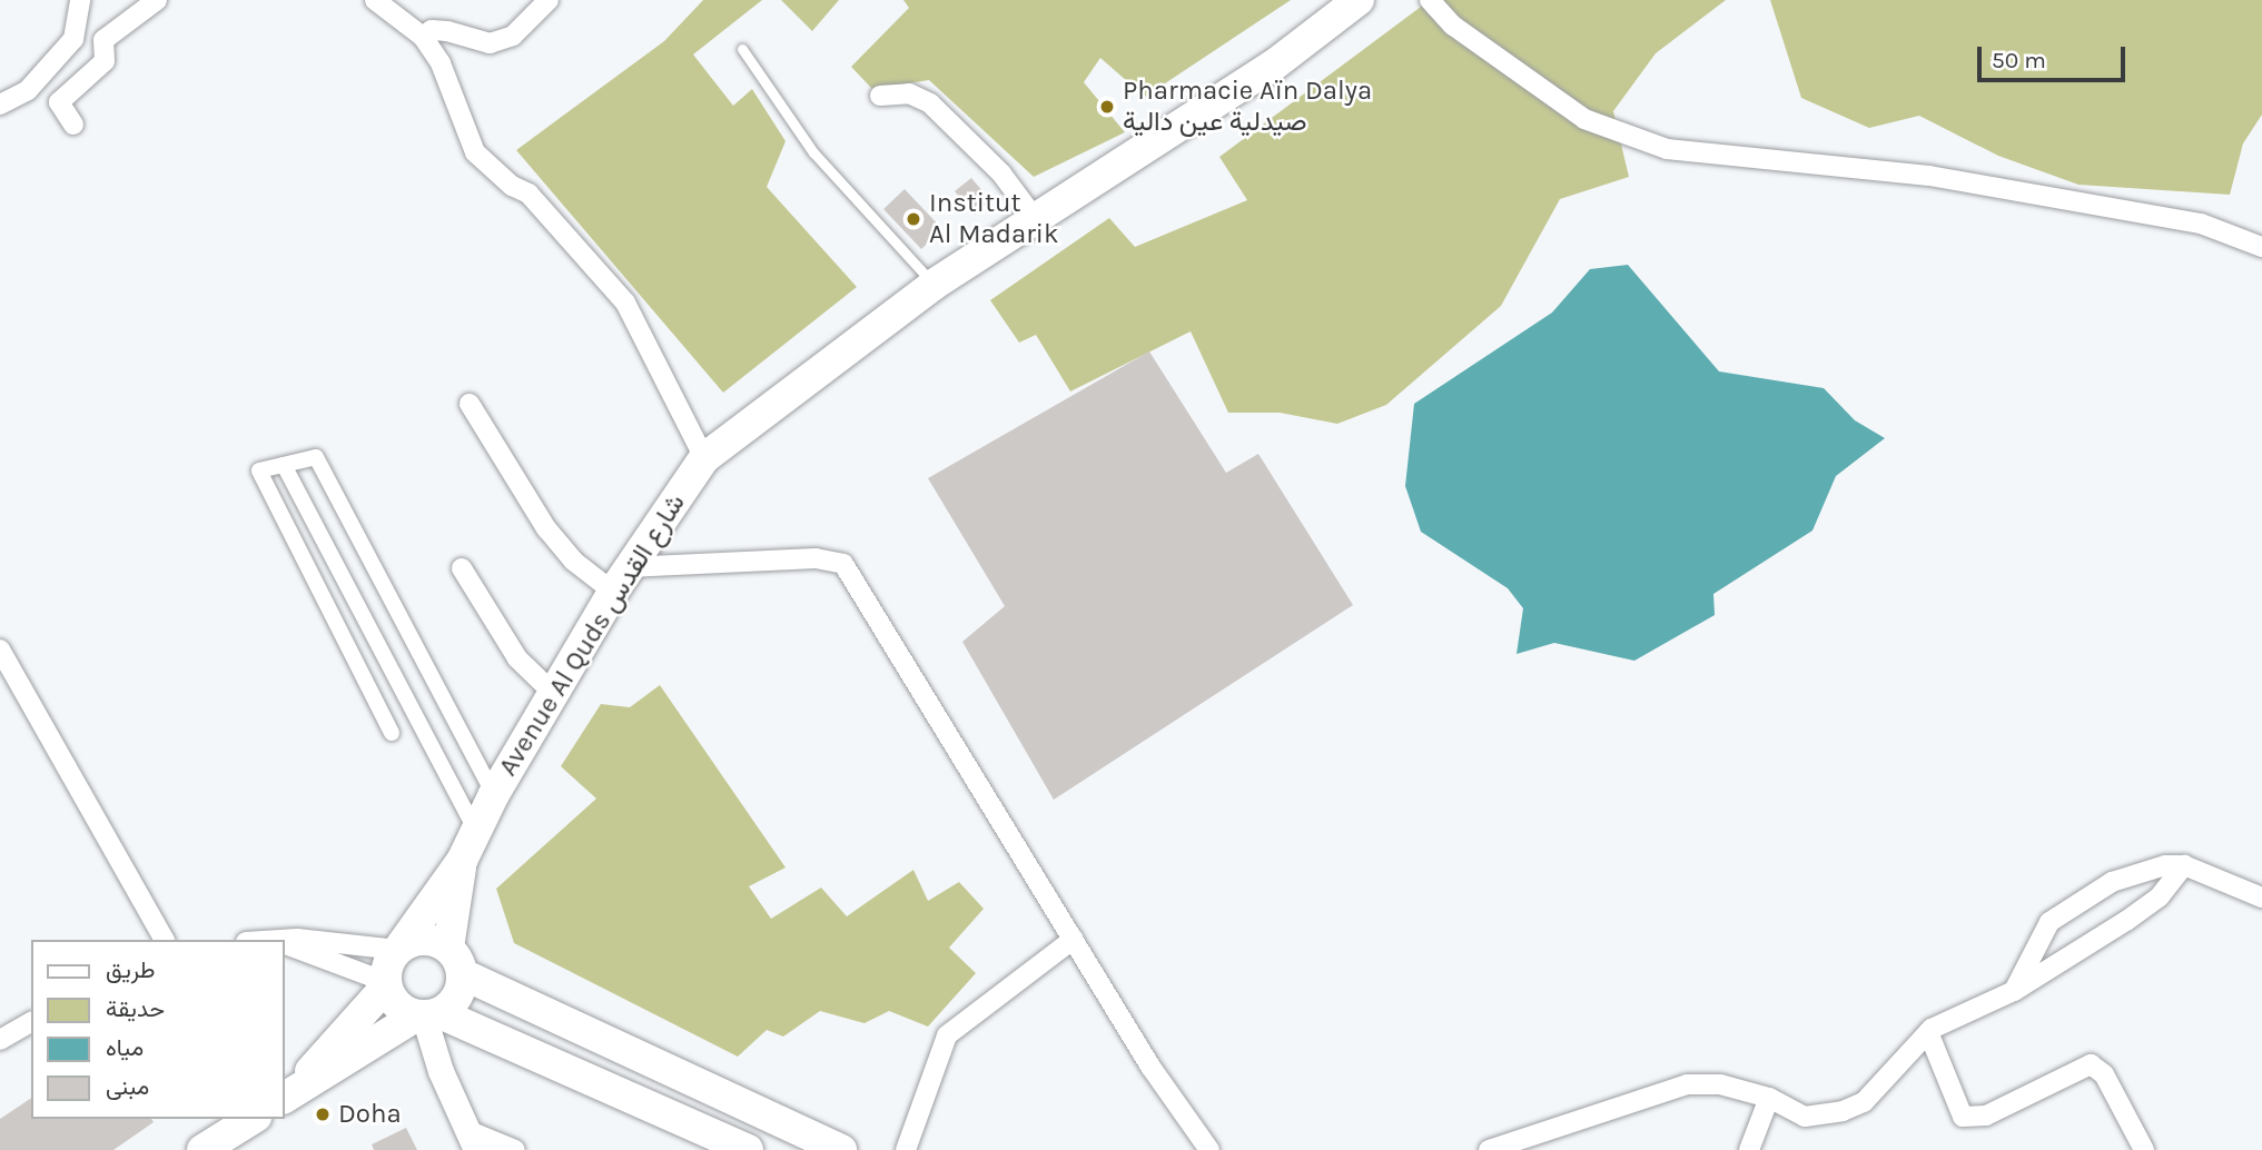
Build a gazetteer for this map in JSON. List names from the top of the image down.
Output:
{
  "streets": {
    "main road": ["Avenue Al Quds شارع القدس"]
  },
  "places": ["Pharmacie Aïn Dalya صيدلية عين دالية", "Institut Al Madarik", "Doha"],
  "legend": [
    "طريق",
    "حديقة",
    "مياه",
    "مبنى"
  ],
  "scale_bar": "50 m"
}
